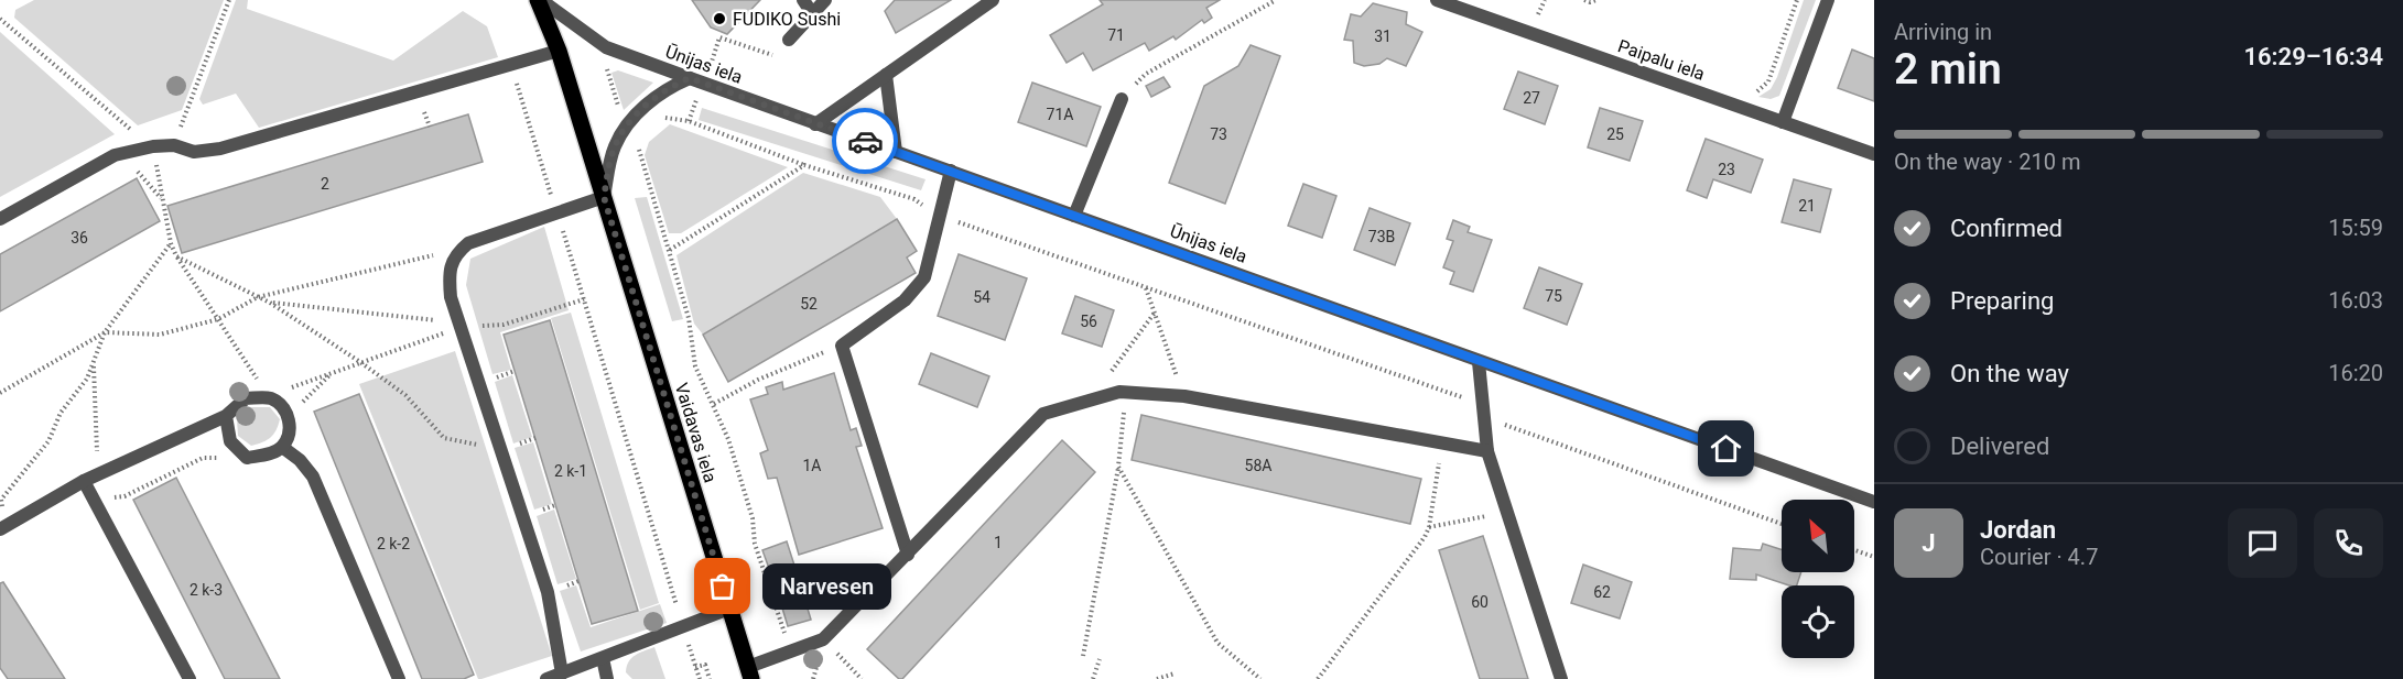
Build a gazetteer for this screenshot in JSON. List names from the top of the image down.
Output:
{
  "streets": {
    "main road": ["Vaidavas iela"],
    "street": ["Paipalu iela", "Ūnijas iela"]
  },
  "crossings": [
    ["Ūnijas iela", "Vaidavas iela"]
  ],
  "places": ["FUDIKO Sushi", "Narvesen"],
  "house_numbers": [
    "71",
    "31",
    "27",
    "71A",
    "73",
    "25",
    "23",
    "2",
    "21",
    "73B",
    "36",
    "75",
    "54",
    "52",
    "56",
    "1A",
    "58A",
    "2 k-1",
    "1",
    "2 k-2",
    "2 k-3",
    "62",
    "60"
  ],
  "north": "top left",
  "page": {
    "heading": ["2 min", "Arriving in", "16:29–16:34"],
    "panel": ["Jordan", "Courier · 4.7"],
    "bar": "On the way · 210 m",
    "list": [
      ["Confirmed", "15:59"],
      ["Preparing", "16:03"],
      ["On the way", "16:20"],
      "Delivered"
    ],
    "round": "J",
    "bubble": "Narvesen"
  }
}
